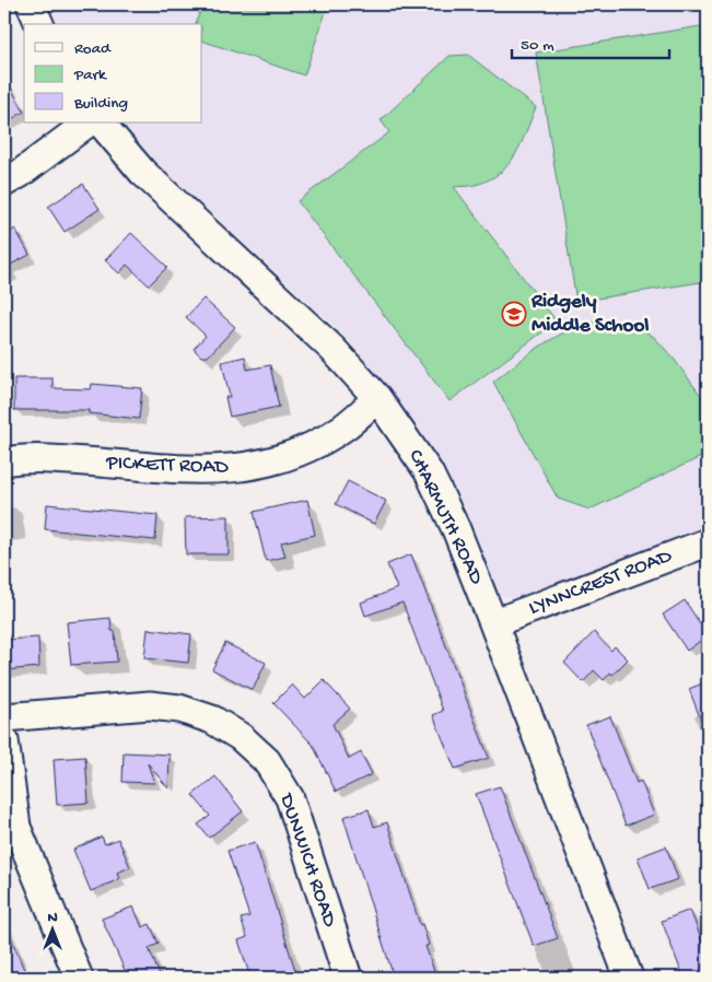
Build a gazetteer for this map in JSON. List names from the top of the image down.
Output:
{
  "streets": {
    "street": [
      "PICKETT ROAD",
      "CHARMUTH ROAD",
      "LYNNCREST ROAD",
      "DUNWICH ROAD"
    ]
  },
  "crossings": [
    ["PICKETT ROAD", "CHARMUTH ROAD"],
    ["CHARMUTH ROAD", "LYNNCREST ROAD"]
  ],
  "places": {
    "school or university": ["Ridgely Middle School"]
  },
  "legend": ["Road", "Park", "Building"],
  "scale_bar": "50 m",
  "north": "top"
}
